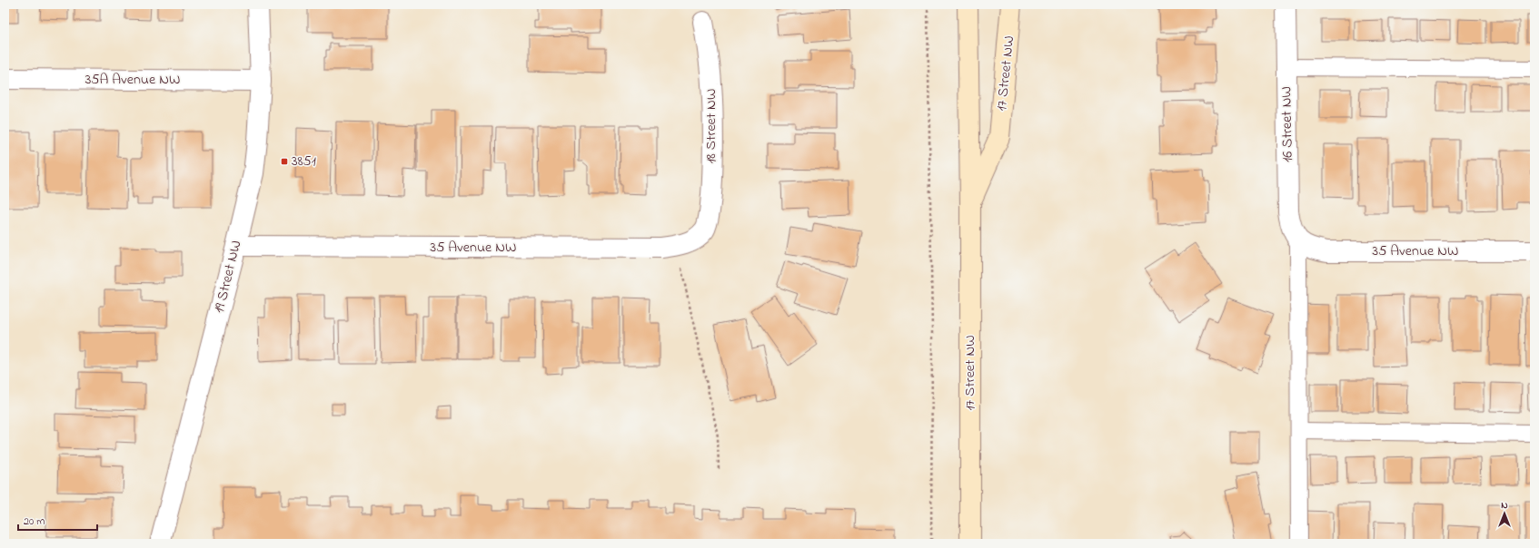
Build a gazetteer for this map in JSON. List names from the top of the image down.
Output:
{
  "streets": {
    "main road": ["17 Street NW"],
    "street": [
      "35A Avenue NW",
      "16 Street NW",
      "18 Street NW",
      "35 Avenue NW",
      "19 Street NW"
    ]
  },
  "crossings": [
    ["35A Avenue NW", "19 Street NW"],
    ["16 Street NW", "35 Avenue NW"],
    ["18 Street NW", "35 Avenue NW"],
    ["35 Avenue NW", "19 Street NW"]
  ],
  "places": {
    "transit": ["3851"]
  },
  "scale_bar": "20 m",
  "north": "top"
}
